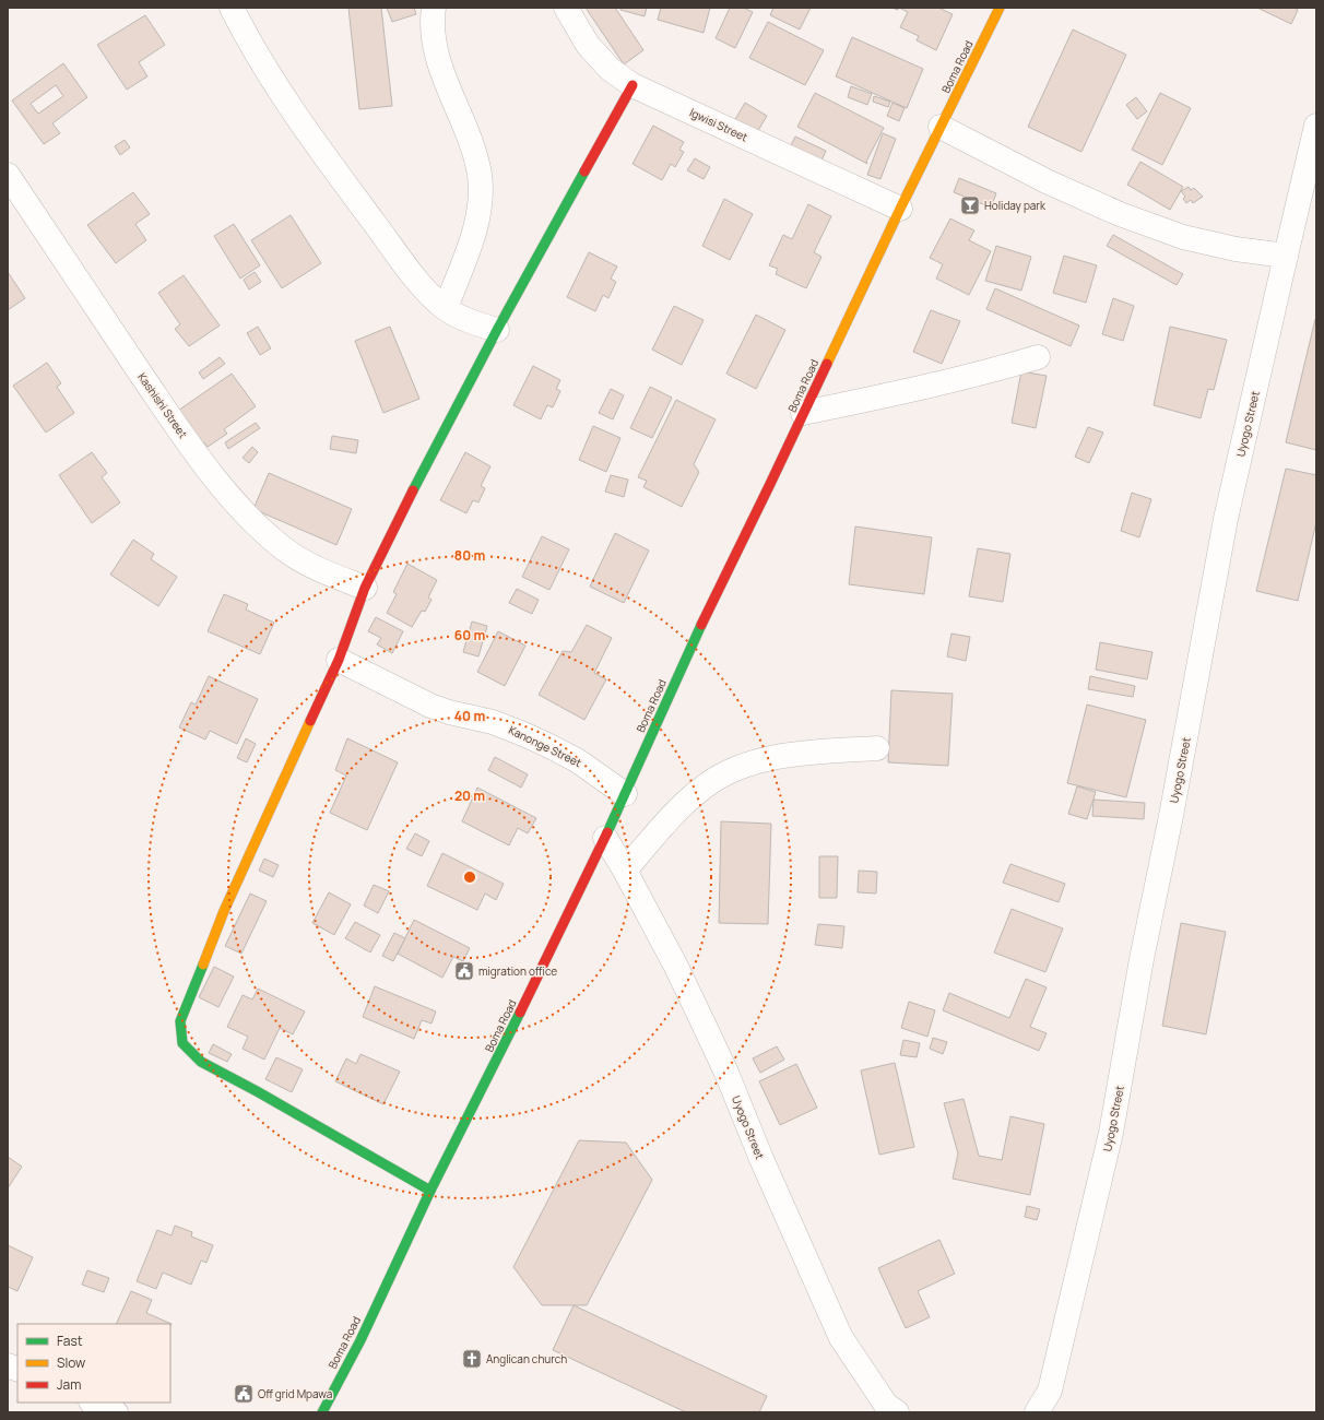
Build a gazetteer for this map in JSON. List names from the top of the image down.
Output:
{
  "streets": {
    "main road": ["Boma Road"],
    "street": [
      "Igwisi Street",
      "Kashishi Street",
      "Uyogo Street",
      "Kanonge Street"
    ]
  },
  "crossings": [
    ["Boma Road", "Igwisi Street"],
    ["Boma Road", "Uyogo Street"],
    ["Boma Road", "Kanonge Street"]
  ],
  "places": {
    "bar": ["Holiday park"],
    "public building": ["migration office", "Off grid Mpawa"],
    "church": ["Anglican church"]
  },
  "legend": ["Fast", "Slow", "Jam"],
  "rings": [
    "80 m",
    "60 m",
    "40 m",
    "20 m"
  ]
}
